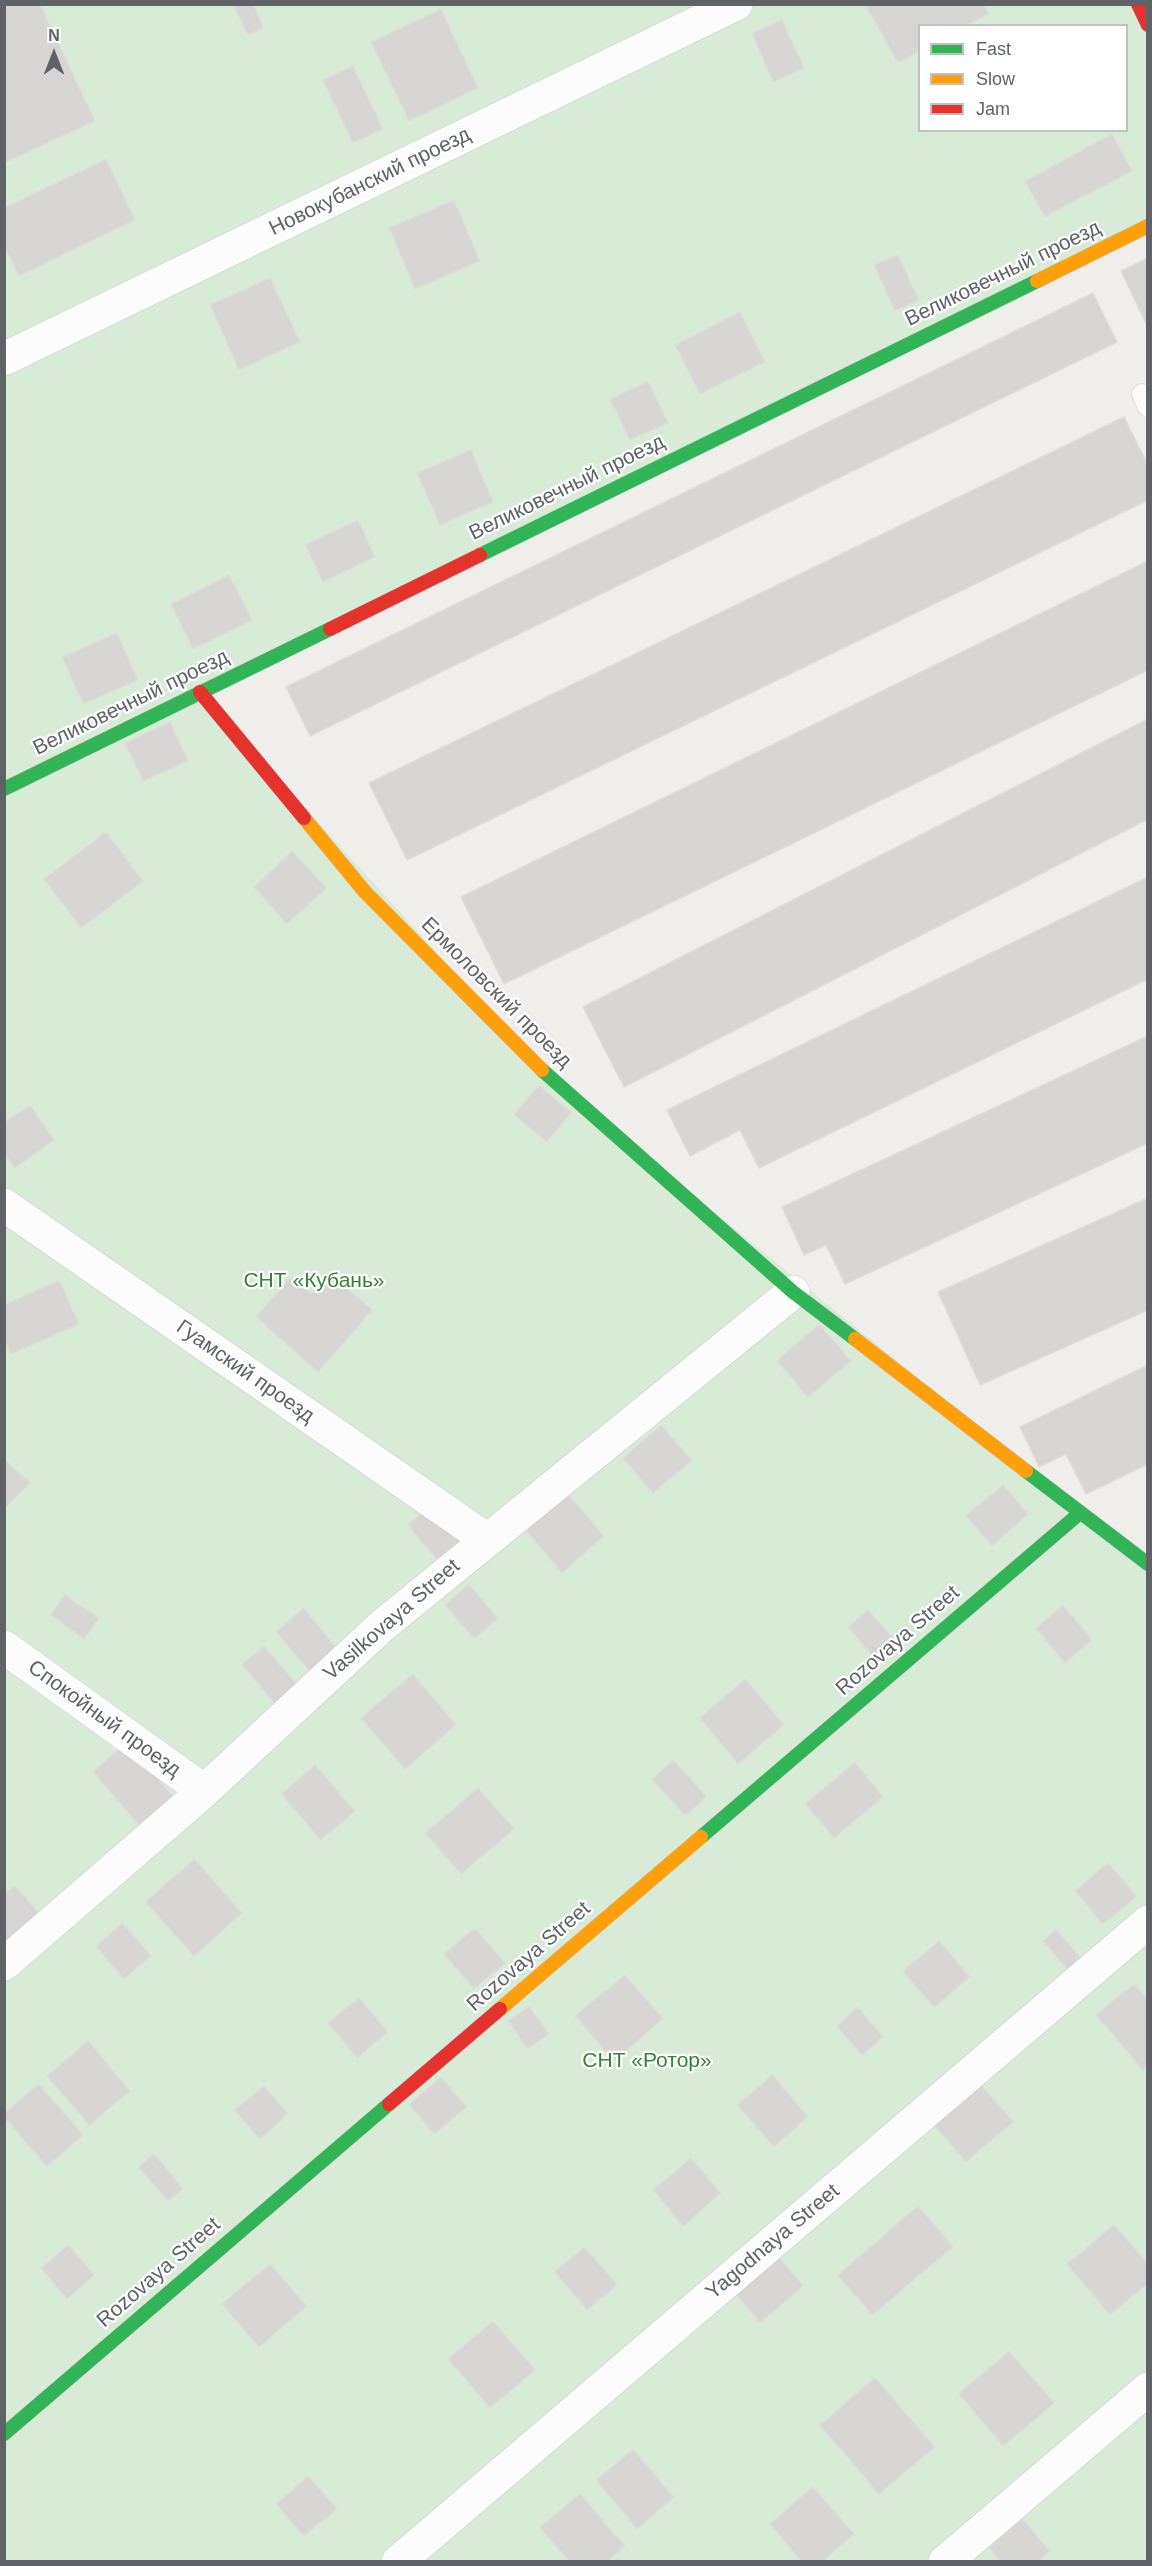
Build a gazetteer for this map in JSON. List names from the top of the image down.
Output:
{
  "streets": {
    "street": [
      "Новокубанский проезд",
      "Великовечный проезд",
      "Ермоловский проезд",
      "Гуамский проезд",
      "Vasilkovaya Street",
      "Rozovaya Street",
      "Спокойный проезд",
      "Yagodnaya Street"
    ]
  },
  "crossings": [
    ["Великовечный проезд", "Ермоловский проезд"],
    ["Ермоловский проезд", "Vasilkovaya Street"],
    ["Ермоловский проезд", "Rozovaya Street"],
    ["Гуамский проезд", "Vasilkovaya Street"],
    ["Vasilkovaya Street", "Спокойный проезд"]
  ],
  "parks": ["СНТ «Кубань»", "СНТ «Ротор»"],
  "legend": ["Fast", "Slow", "Jam"],
  "north": "top"
}
